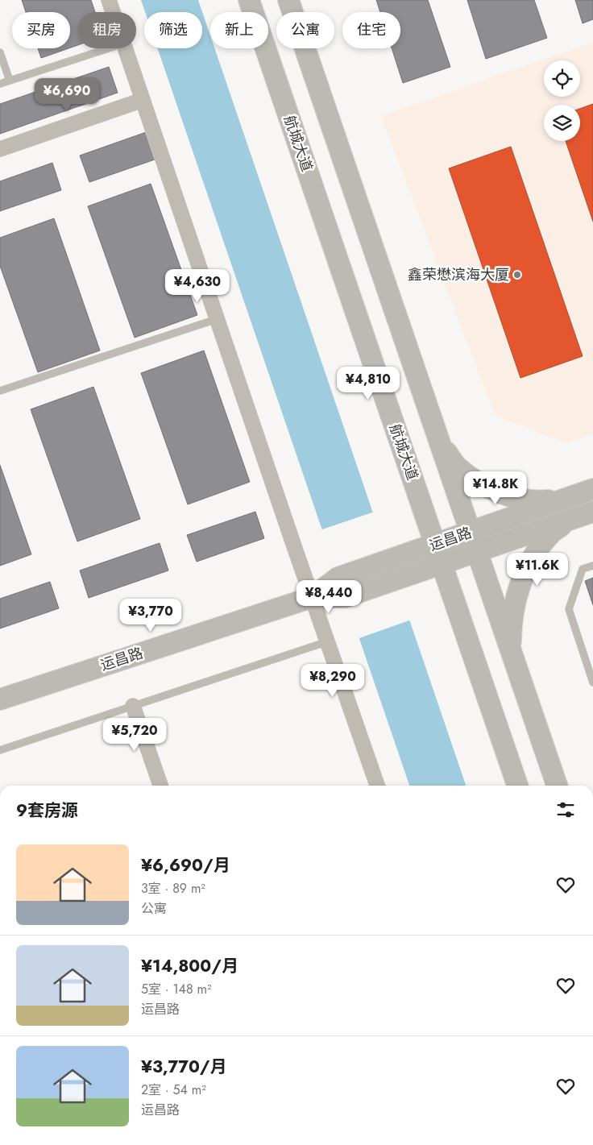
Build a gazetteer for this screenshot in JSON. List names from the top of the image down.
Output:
{
  "streets": {
    "main road": ["航城大道", "运昌路"]
  },
  "crossings": [
    ["航城大道", "运昌路"]
  ],
  "places": ["鑫荣懋滨海大厦"],
  "page": {
    "chip": [
      "买房",
      "租房",
      "筛选",
      "新上",
      "公寓",
      "住宅"
    ],
    "price": [
      "¥6,690",
      "¥4,630",
      "¥4,810",
      "¥14.8K",
      "¥11.6K",
      "¥8,440",
      "¥3,770",
      "¥8,290",
      "¥5,720"
    ],
    "heading": "9套房源",
    "list": [
      {
        "name": "¥6,690/月",
        "note": "3室 · 89 m² · 公寓"
      },
      {
        "name": "¥14,800/月",
        "note": "5室 · 148 m² · 运昌路"
      },
      {
        "name": "¥3,770/月",
        "note": "2室 · 54 m² · 运昌路"
      }
    ]
  }
}
